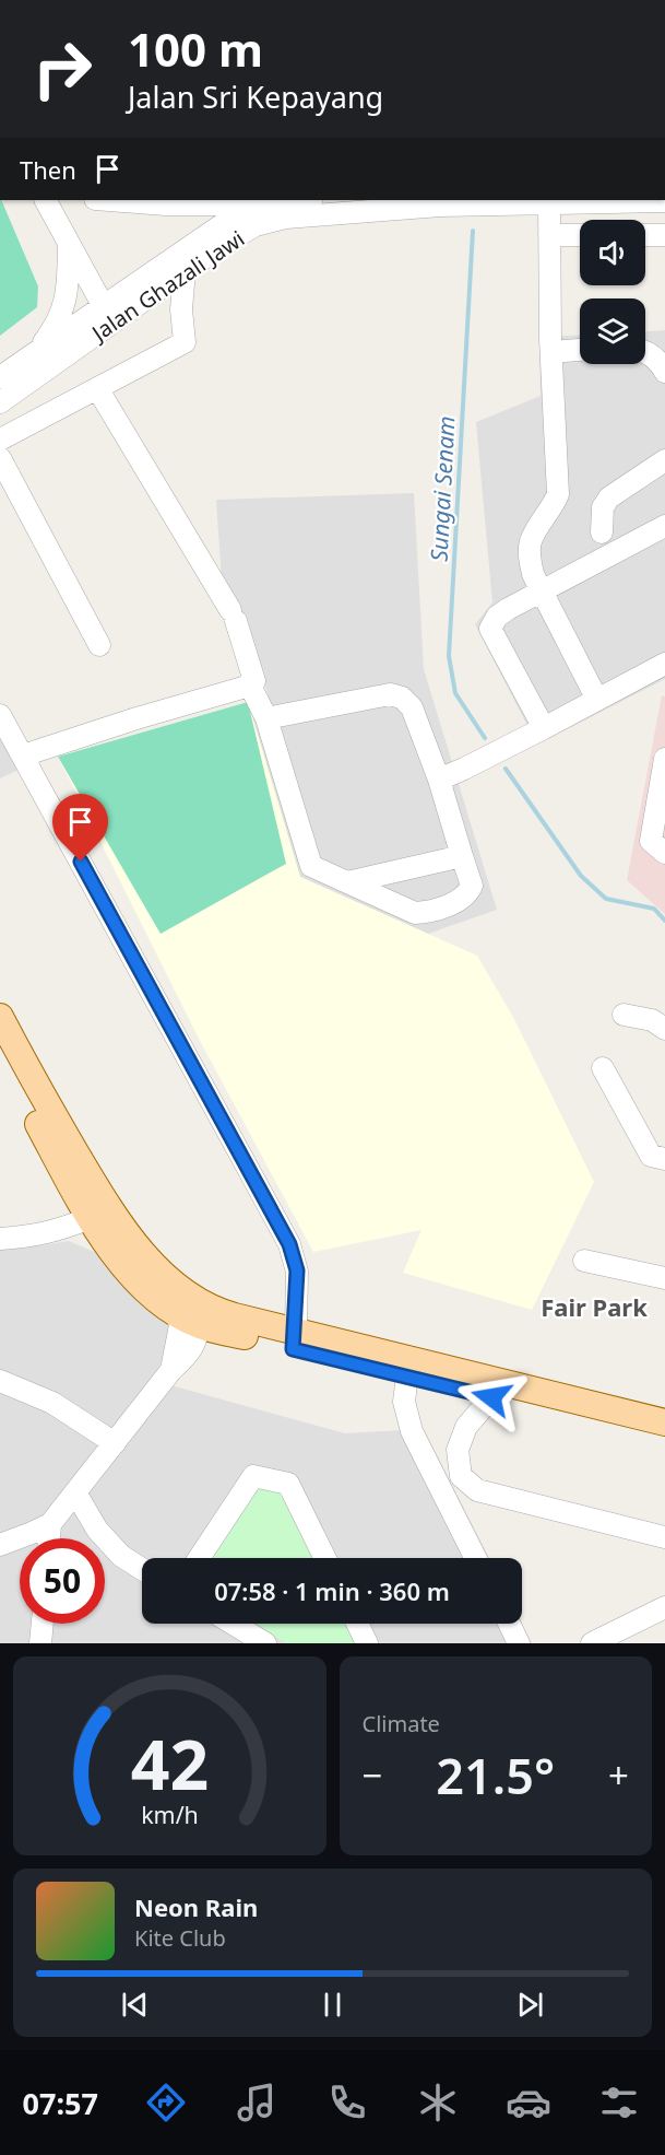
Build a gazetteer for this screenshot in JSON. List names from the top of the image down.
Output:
{
  "streets": {
    "street": ["Jalan Ghazali Jawi"]
  },
  "districts": ["Fair Park"],
  "water": ["Sungai Senam"],
  "page": {
    "turn": ["100 m", "Jalan Sri Kepayang"],
    "then": "Then",
    "limit": "50",
    "trip": "07:58 · 1 min · 360 m",
    "tile": "Climate",
    "heat": ["−", "21.5°", "+"],
    "song": ["Neon Rain", "Kite Club"],
    "tabs": "07:57",
    "gauge": ["42", "km/h"]
  }
}
